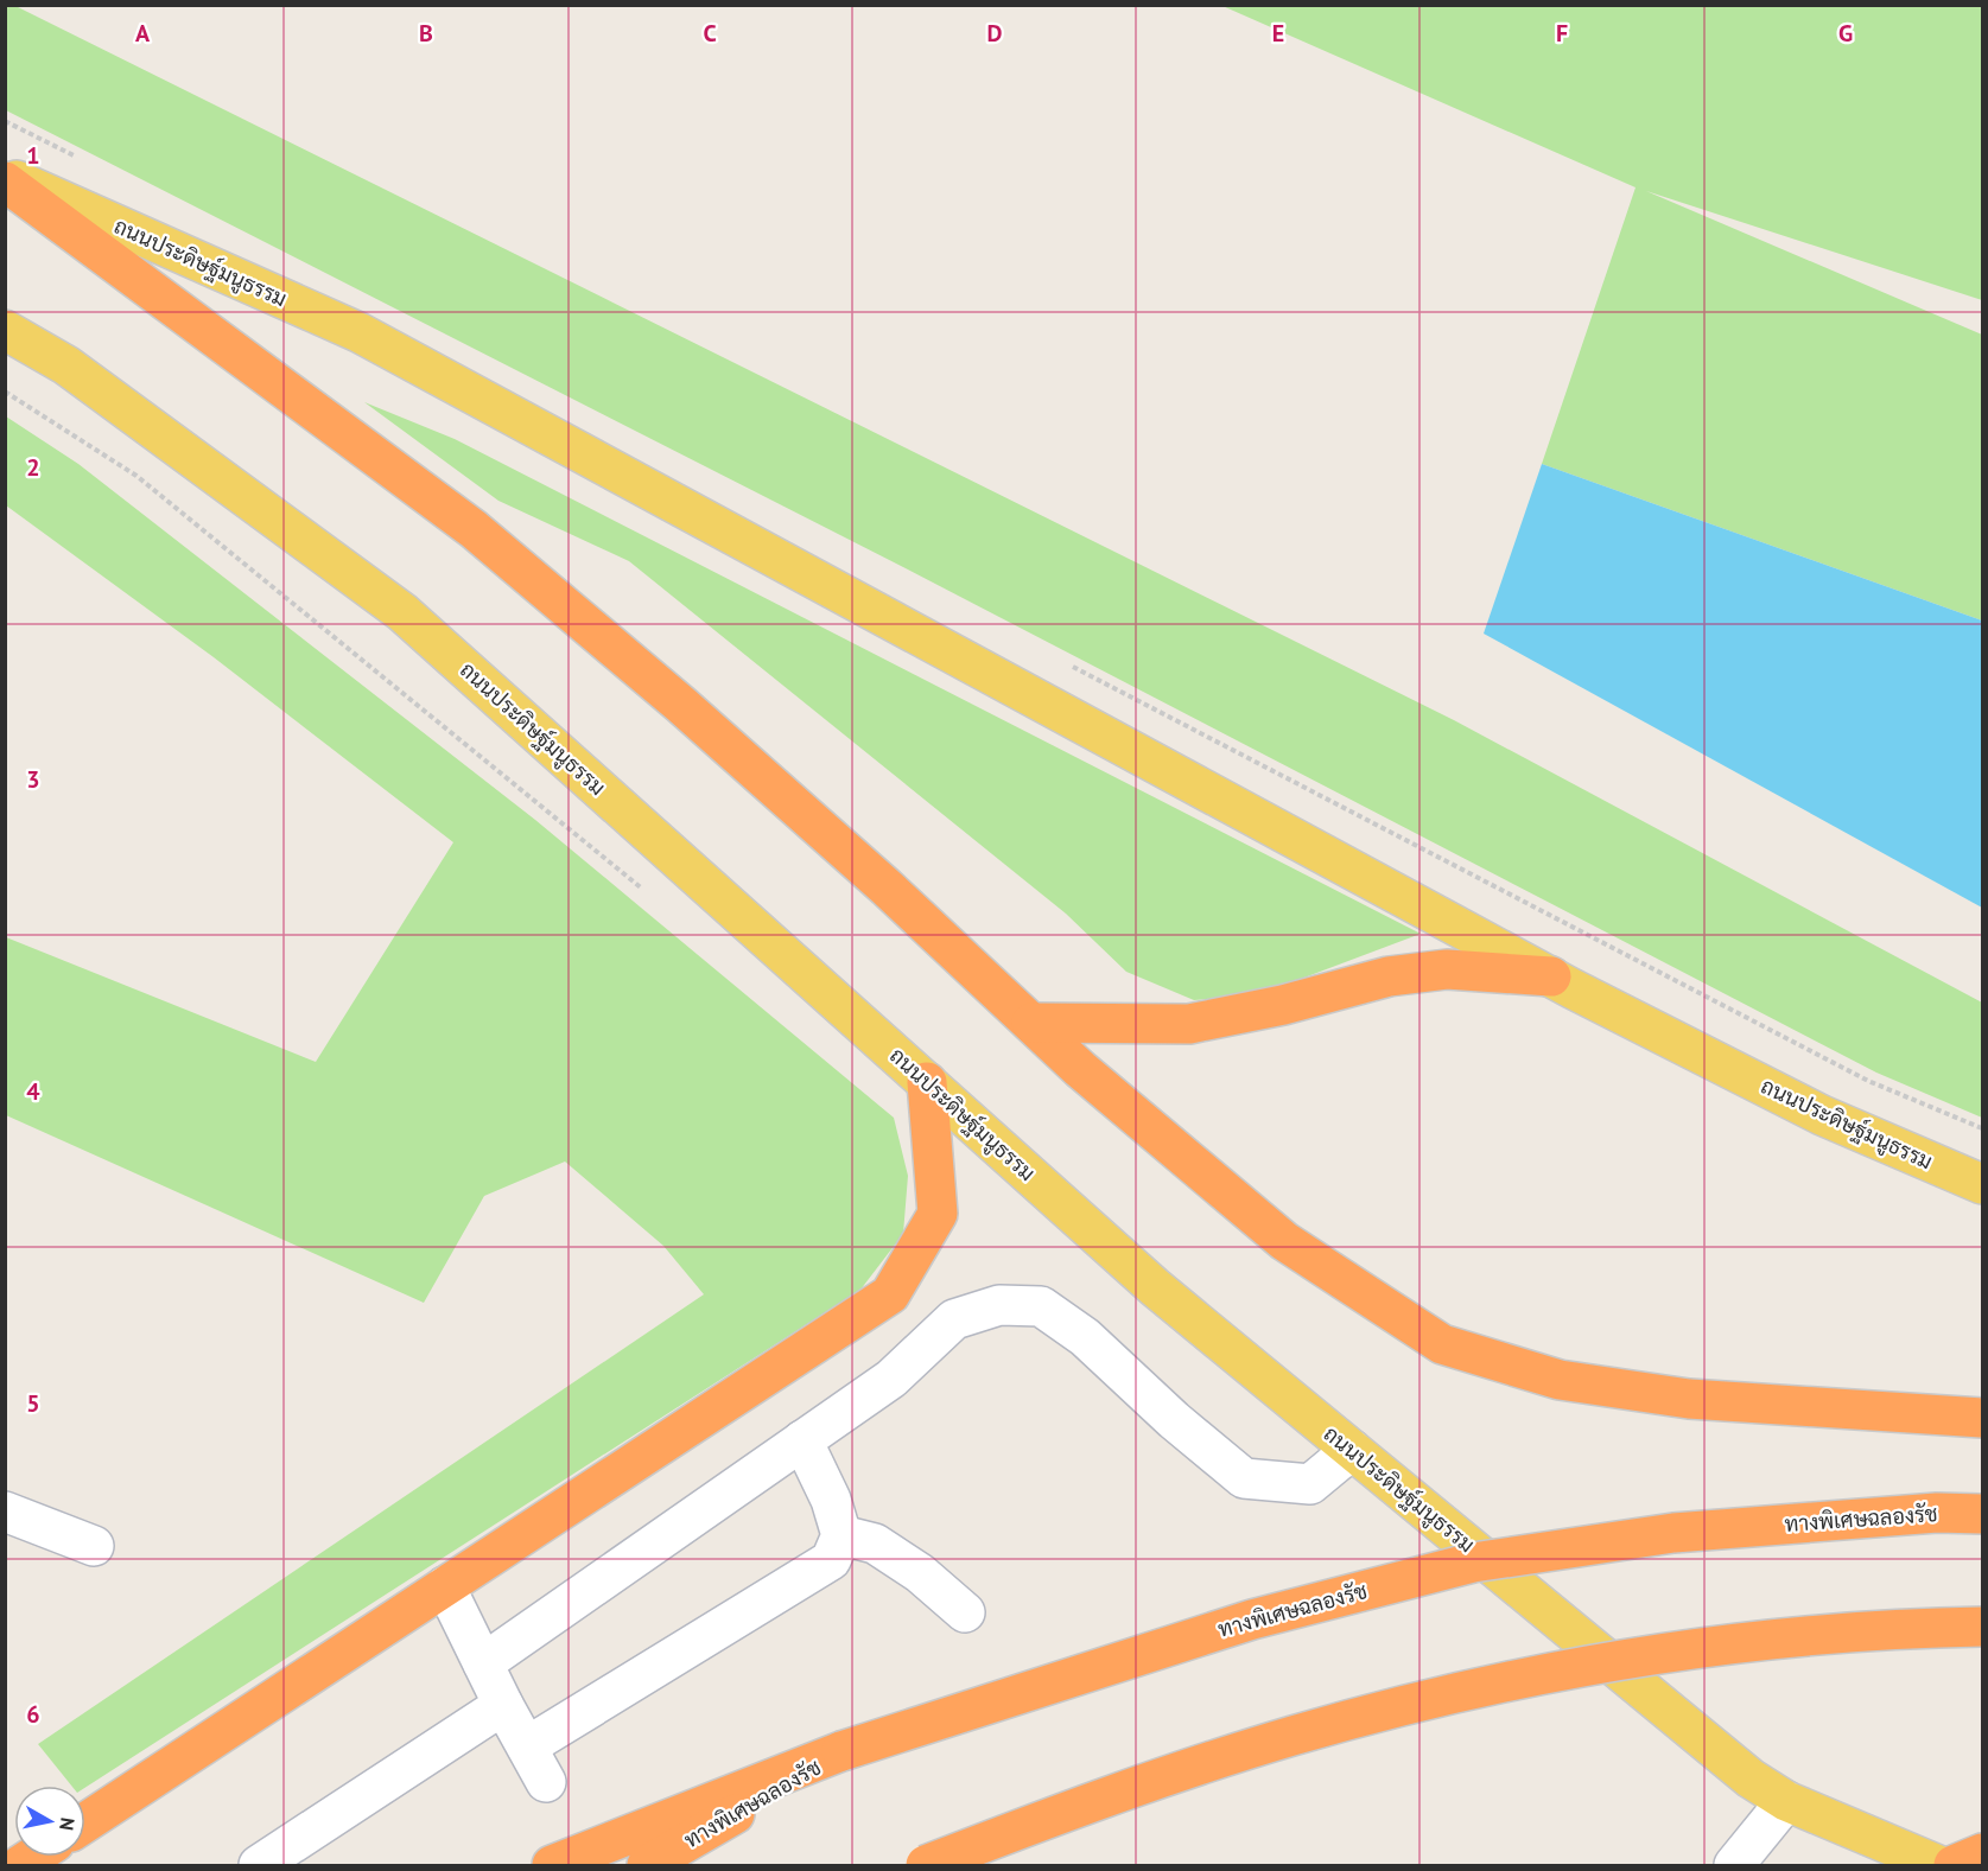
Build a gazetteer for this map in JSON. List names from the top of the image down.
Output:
{
  "streets": {
    "highway": ["ทางพิเศษฉลองรัช"],
    "main road": ["ถนนประดิษฐ์มนูธรรม"]
  },
  "north": "right",
  "grid": {
    "columns": [
      "A",
      "B",
      "C",
      "D",
      "E",
      "F",
      "G"
    ],
    "rows": [
      "1",
      "2",
      "3",
      "4",
      "5",
      "6"
    ]
  }
}
